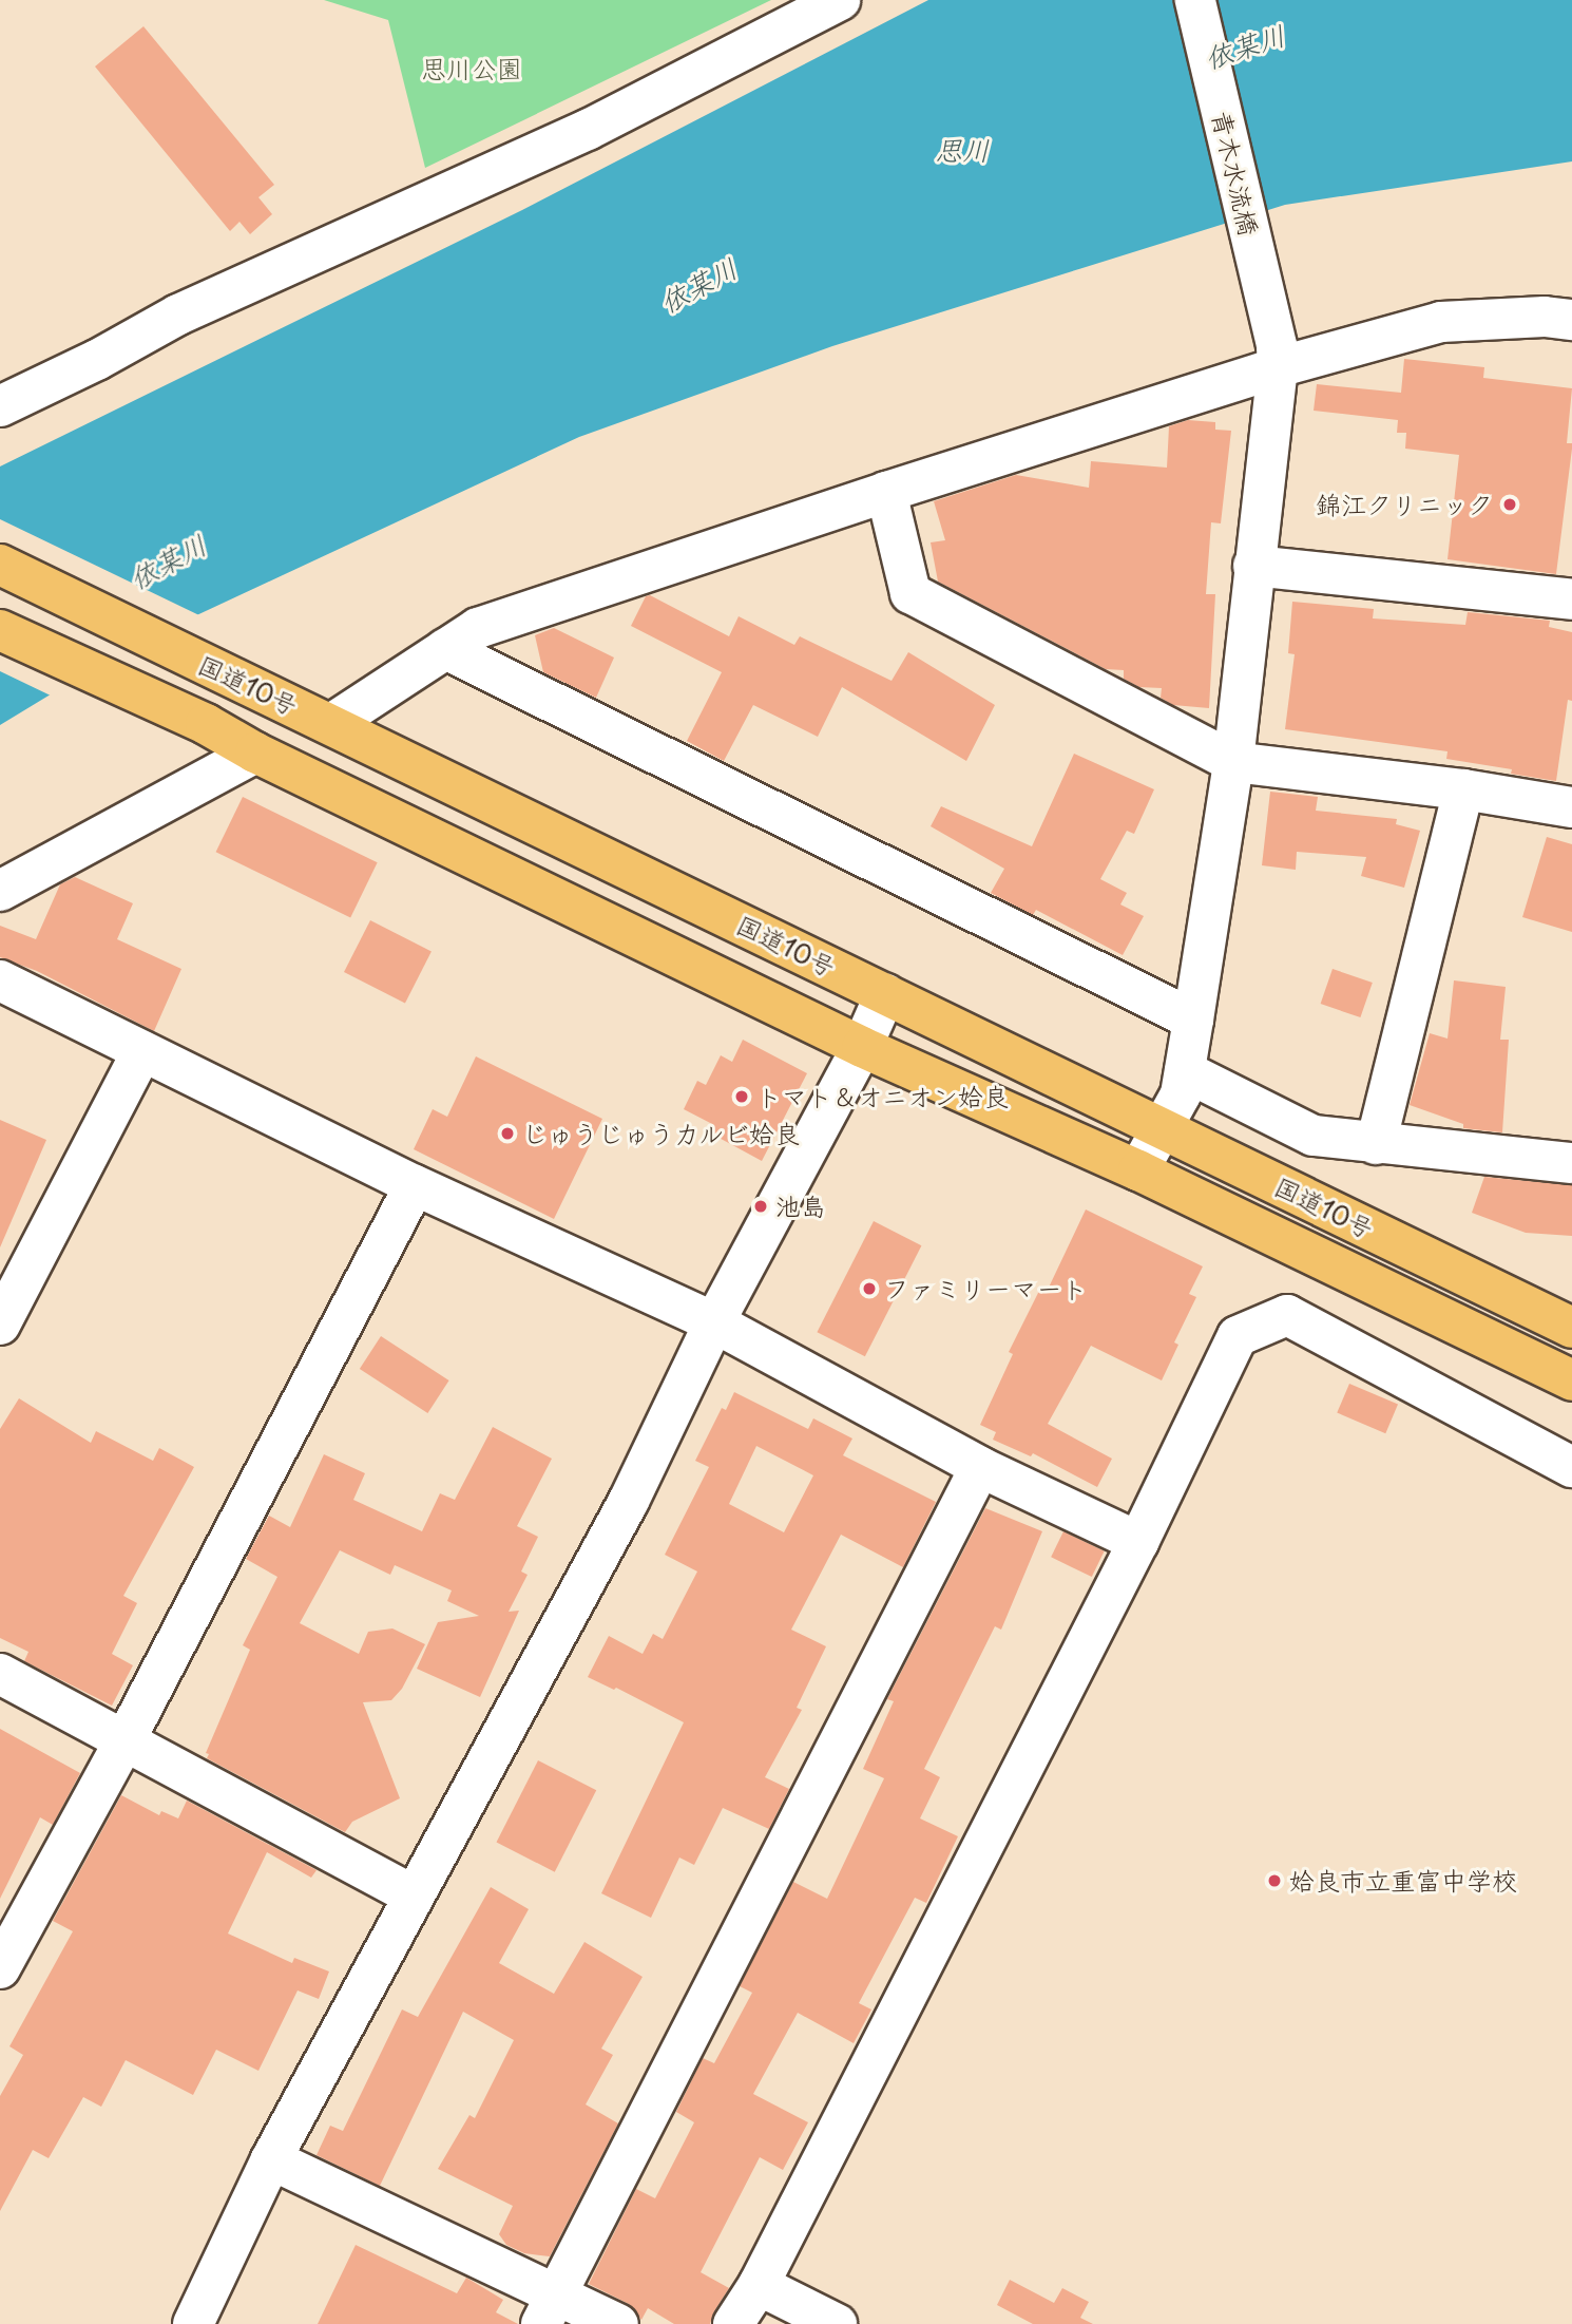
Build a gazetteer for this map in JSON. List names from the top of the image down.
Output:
{
  "streets": {
    "highway": ["国道10号"],
    "street": ["青木水流橋"]
  },
  "water": ["依某川", "思川"],
  "parks": ["思川公園"],
  "places": [
    "錦江クリニック",
    "トマト＆オニオン姶良",
    "じゅうじゅうカルビ姶良",
    "池島",
    "ファミリーマート",
    "姶良市立重富中学校"
  ]
}
